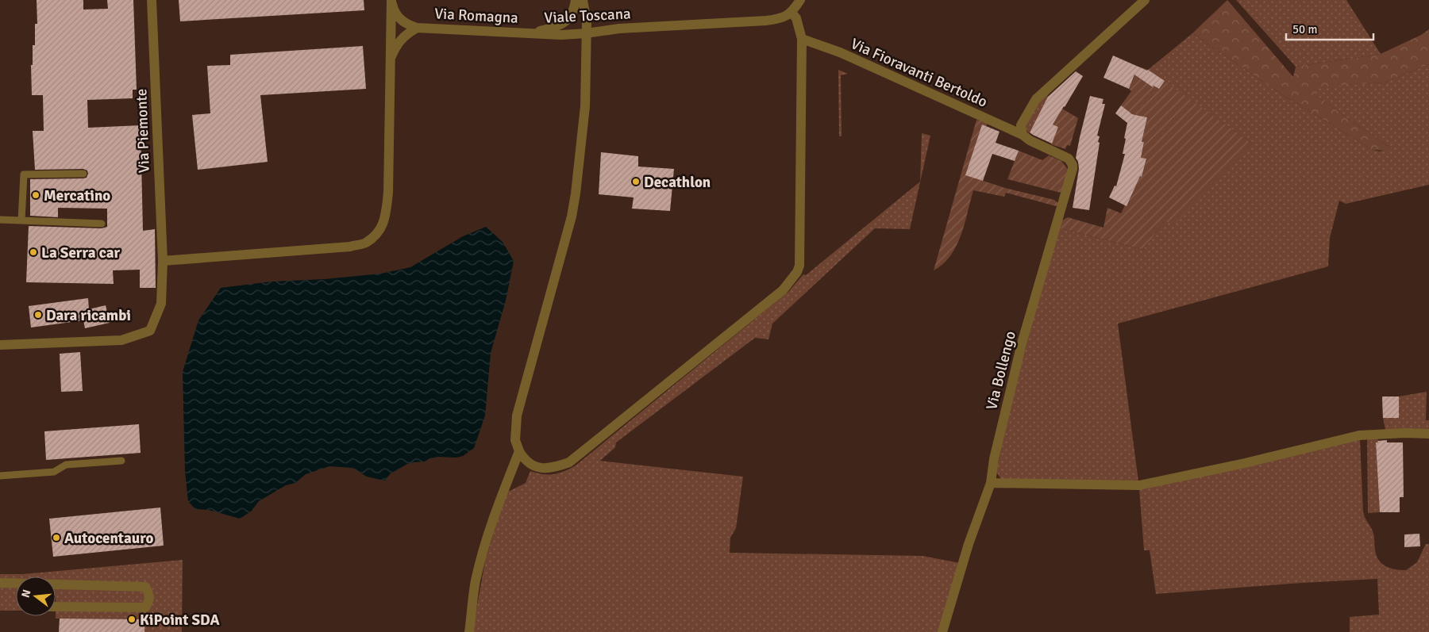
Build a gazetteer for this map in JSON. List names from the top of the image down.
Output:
{
  "streets": {
    "street": [
      "Via Romagna",
      "Viale Toscana",
      "Via Fioravanti Bertoldo",
      "Via Piemonte",
      "Via Bollengo"
    ]
  },
  "crossings": [
    ["Via Romagna", "Viale Toscana"],
    ["Via Fioravanti Bertoldo", "Via Bollengo"]
  ],
  "places": [
    "Decathlon",
    "Mercatino",
    "La Serra car",
    "Dara ricambi",
    "Autocentauro",
    "KiPoint SDA"
  ],
  "scale_bar": "50 m",
  "north": "left"
}
